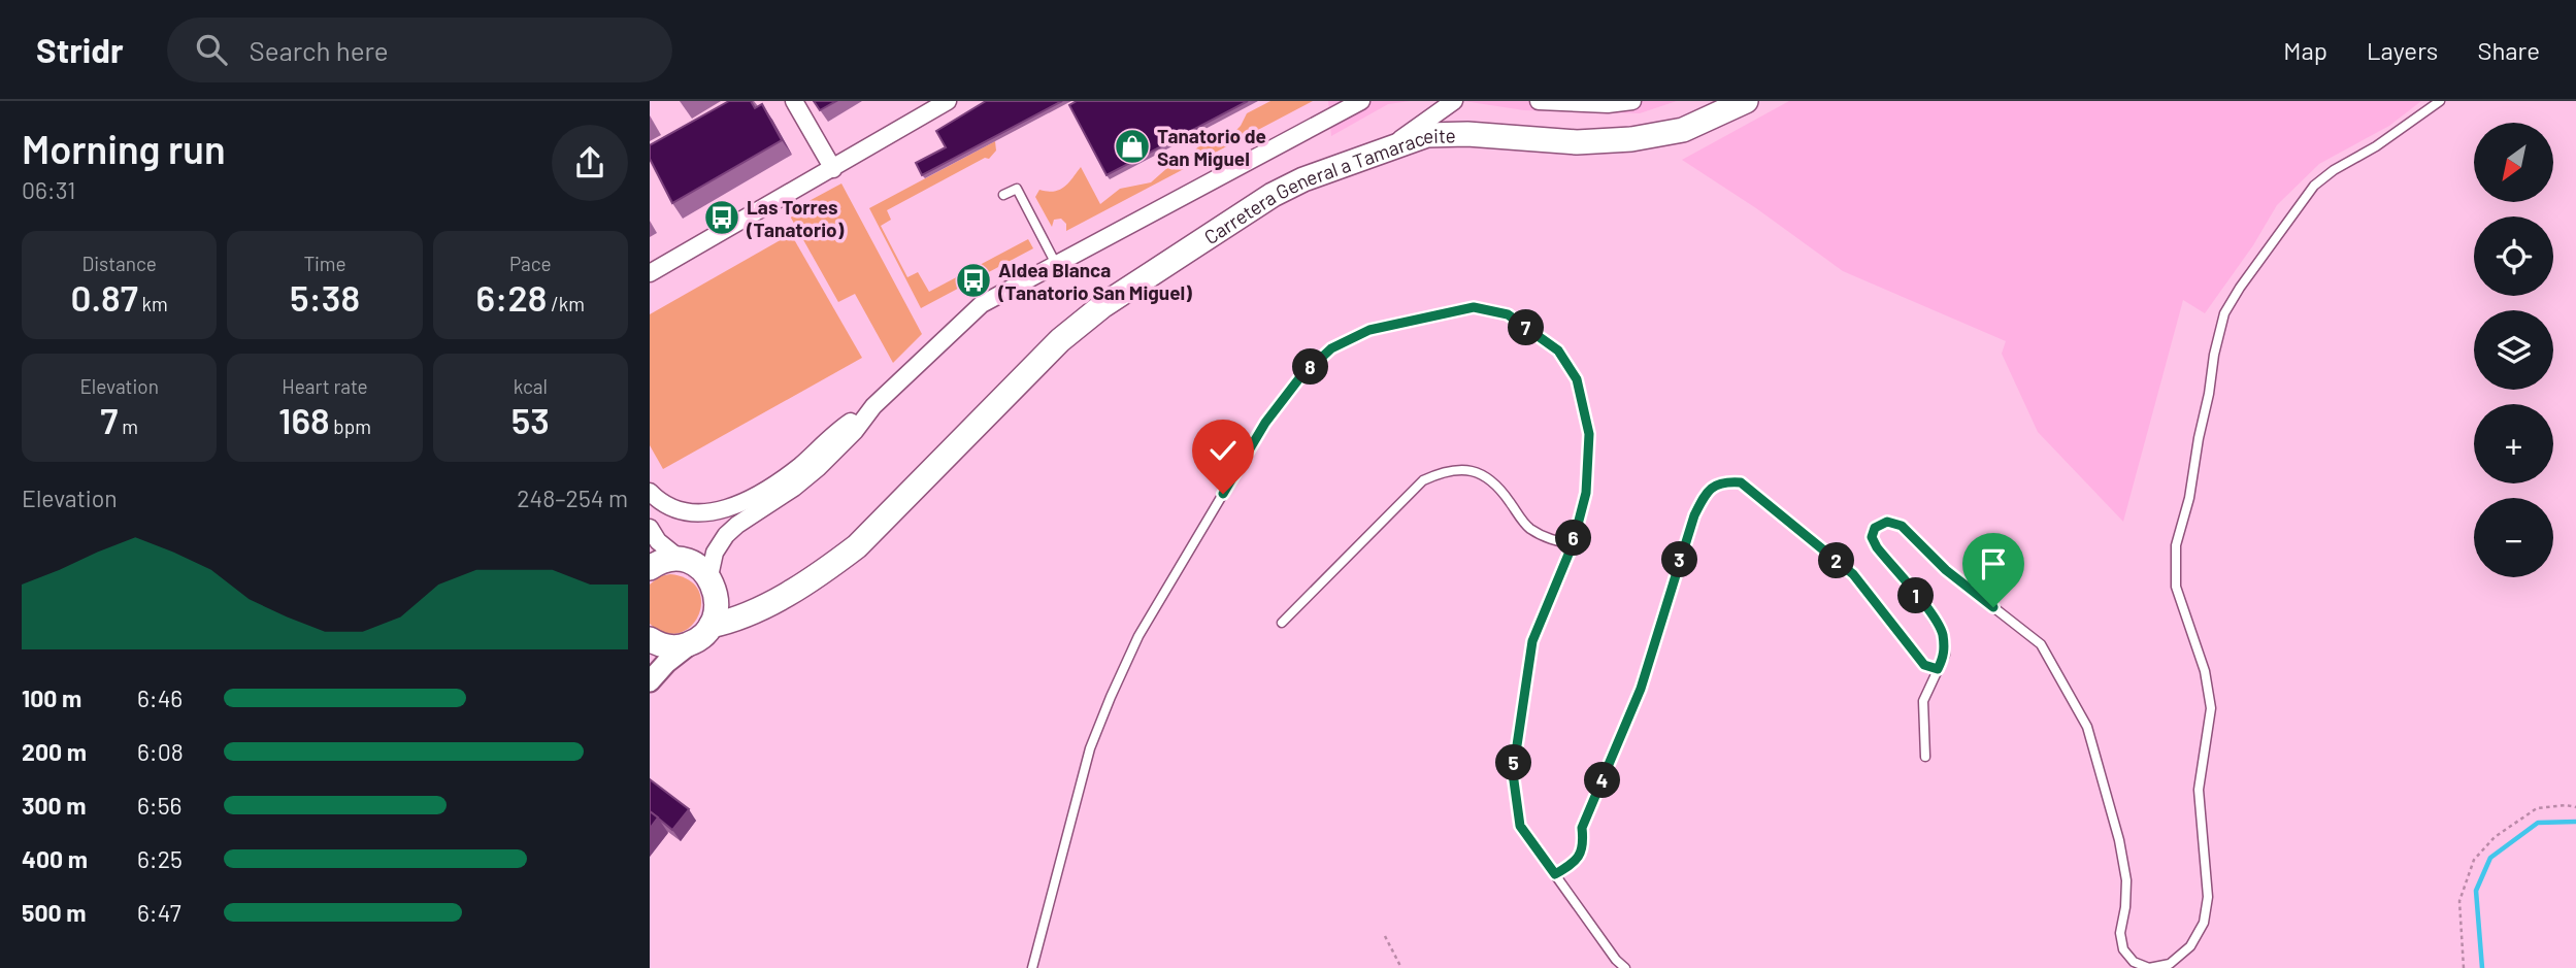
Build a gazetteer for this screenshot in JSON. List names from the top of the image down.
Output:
{
  "streets": {
    "main road": ["Carretera General a Tamaraceite"]
  },
  "places": {
    "shop": ["Tanatorio de San Miguel"],
    "bus stop": ["Las Torres (Tanatorio)", "Aldea Blanca (Tanatorio San Miguel)"]
  },
  "north": "bottom left",
  "page": {
    "header": "Stridr",
    "search": "Search here",
    "nav": ["Map", "Layers", "Share"],
    "heading": ["Morning run", "06:31"],
    "map_buttons": ["+", "−"],
    "stats": [
      ["Distance", "0.87 km"],
      ["Time", "5:38"],
      ["Pace", "6:28 /km"],
      ["Elevation", "7 m"],
      ["Heart rate", "168 bpm"],
      ["kcal", "53"]
    ],
    "pins": [
      "7",
      "8",
      "6",
      "3",
      "2",
      "1",
      "5",
      "4"
    ],
    "chart": ["Elevation", "248–254 m"],
    "list": [
      {
        "name": "100 m",
        "note": "6:46"
      },
      {
        "name": "200 m",
        "note": "6:08"
      },
      {
        "name": "300 m",
        "note": "6:56"
      },
      {
        "name": "400 m",
        "note": "6:25"
      },
      {
        "name": "500 m",
        "note": "6:47"
      }
    ]
  }
}
